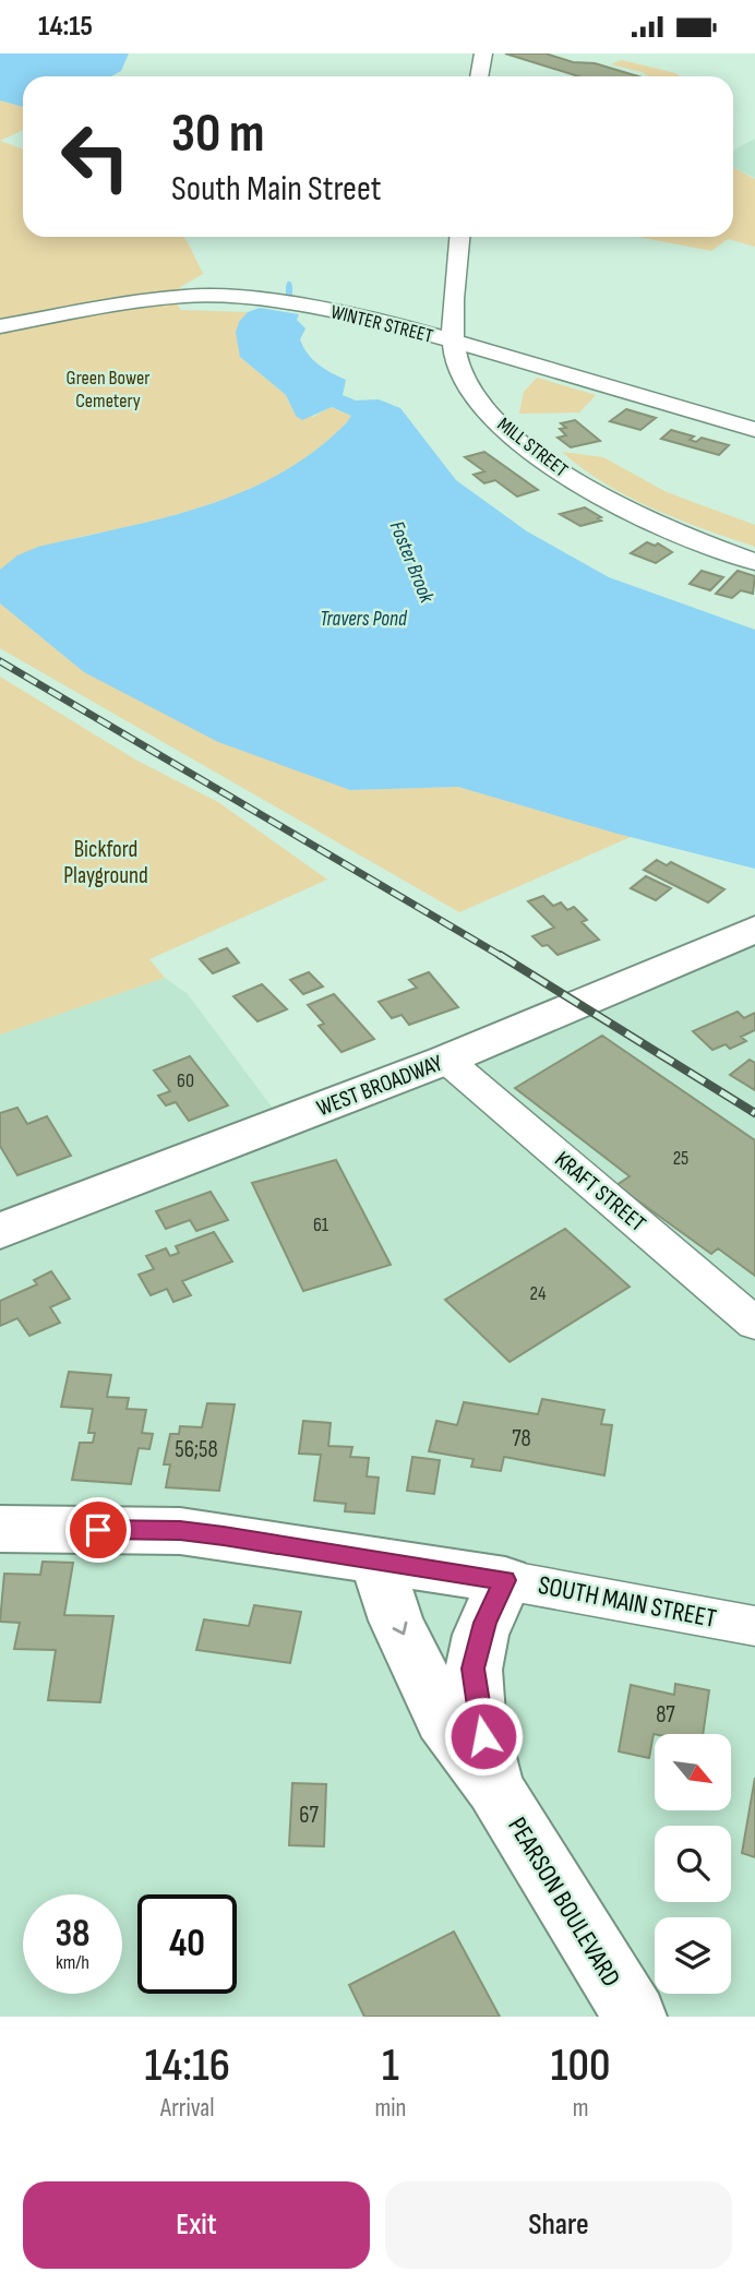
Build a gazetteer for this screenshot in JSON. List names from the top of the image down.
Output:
{
  "streets": {
    "street": [
      "WINTER STREET",
      "MILL STREET",
      "WEST BROADWAY",
      "KRAFT STREET",
      "SOUTH MAIN STREET",
      "PEARSON BOULEVARD"
    ]
  },
  "crossings": [
    ["WINTER STREET", "MILL STREET"],
    ["WEST BROADWAY", "KRAFT STREET"],
    ["SOUTH MAIN STREET", "PEARSON BOULEVARD"]
  ],
  "water": ["Foster Brook", "Travers Pond"],
  "parks": ["Green Bower Cemetery", "Bickford Playground"],
  "house_numbers": [
    "60",
    "25",
    "61",
    "24",
    "78",
    "56;58",
    "87",
    "67"
  ],
  "north": "bottom right",
  "page": {
    "status": "14:15",
    "turn": ["30 m", "South Main Street"],
    "speed": "38 km/h",
    "limit": "40",
    "eta": [
      "14:16",
      "Arrival",
      "1",
      "min",
      "100",
      "m"
    ],
    "buttons": ["Exit", "Share"]
  }
}
